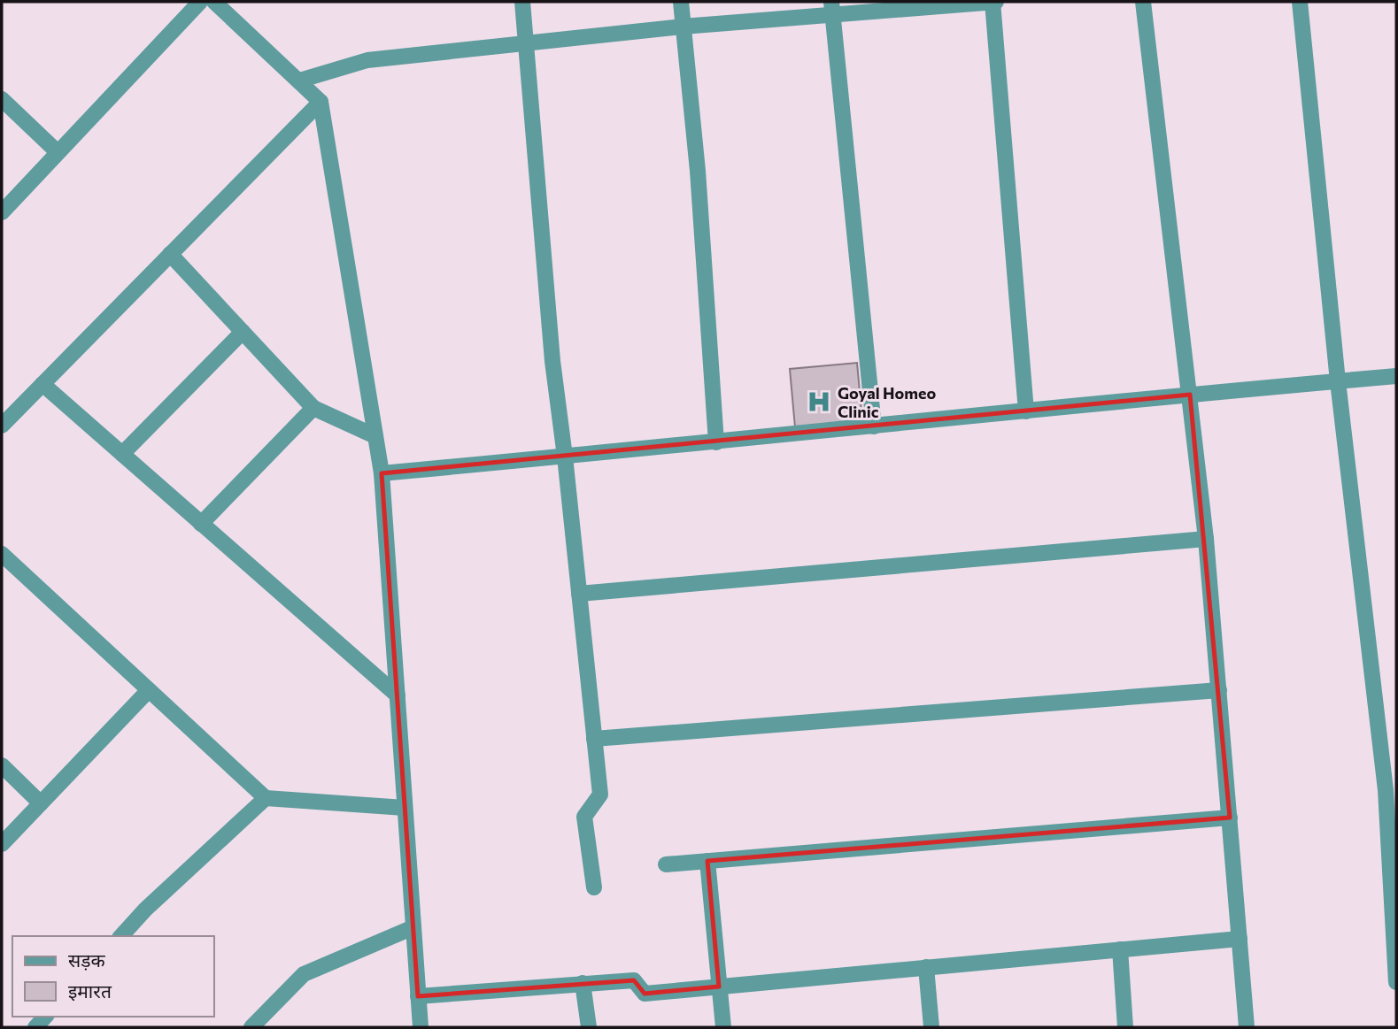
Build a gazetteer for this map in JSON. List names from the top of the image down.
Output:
{
  "places": {
    "hospital": ["Goyal Homeo Clinic"]
  },
  "legend": ["सड़क", "इमारत"]
}
